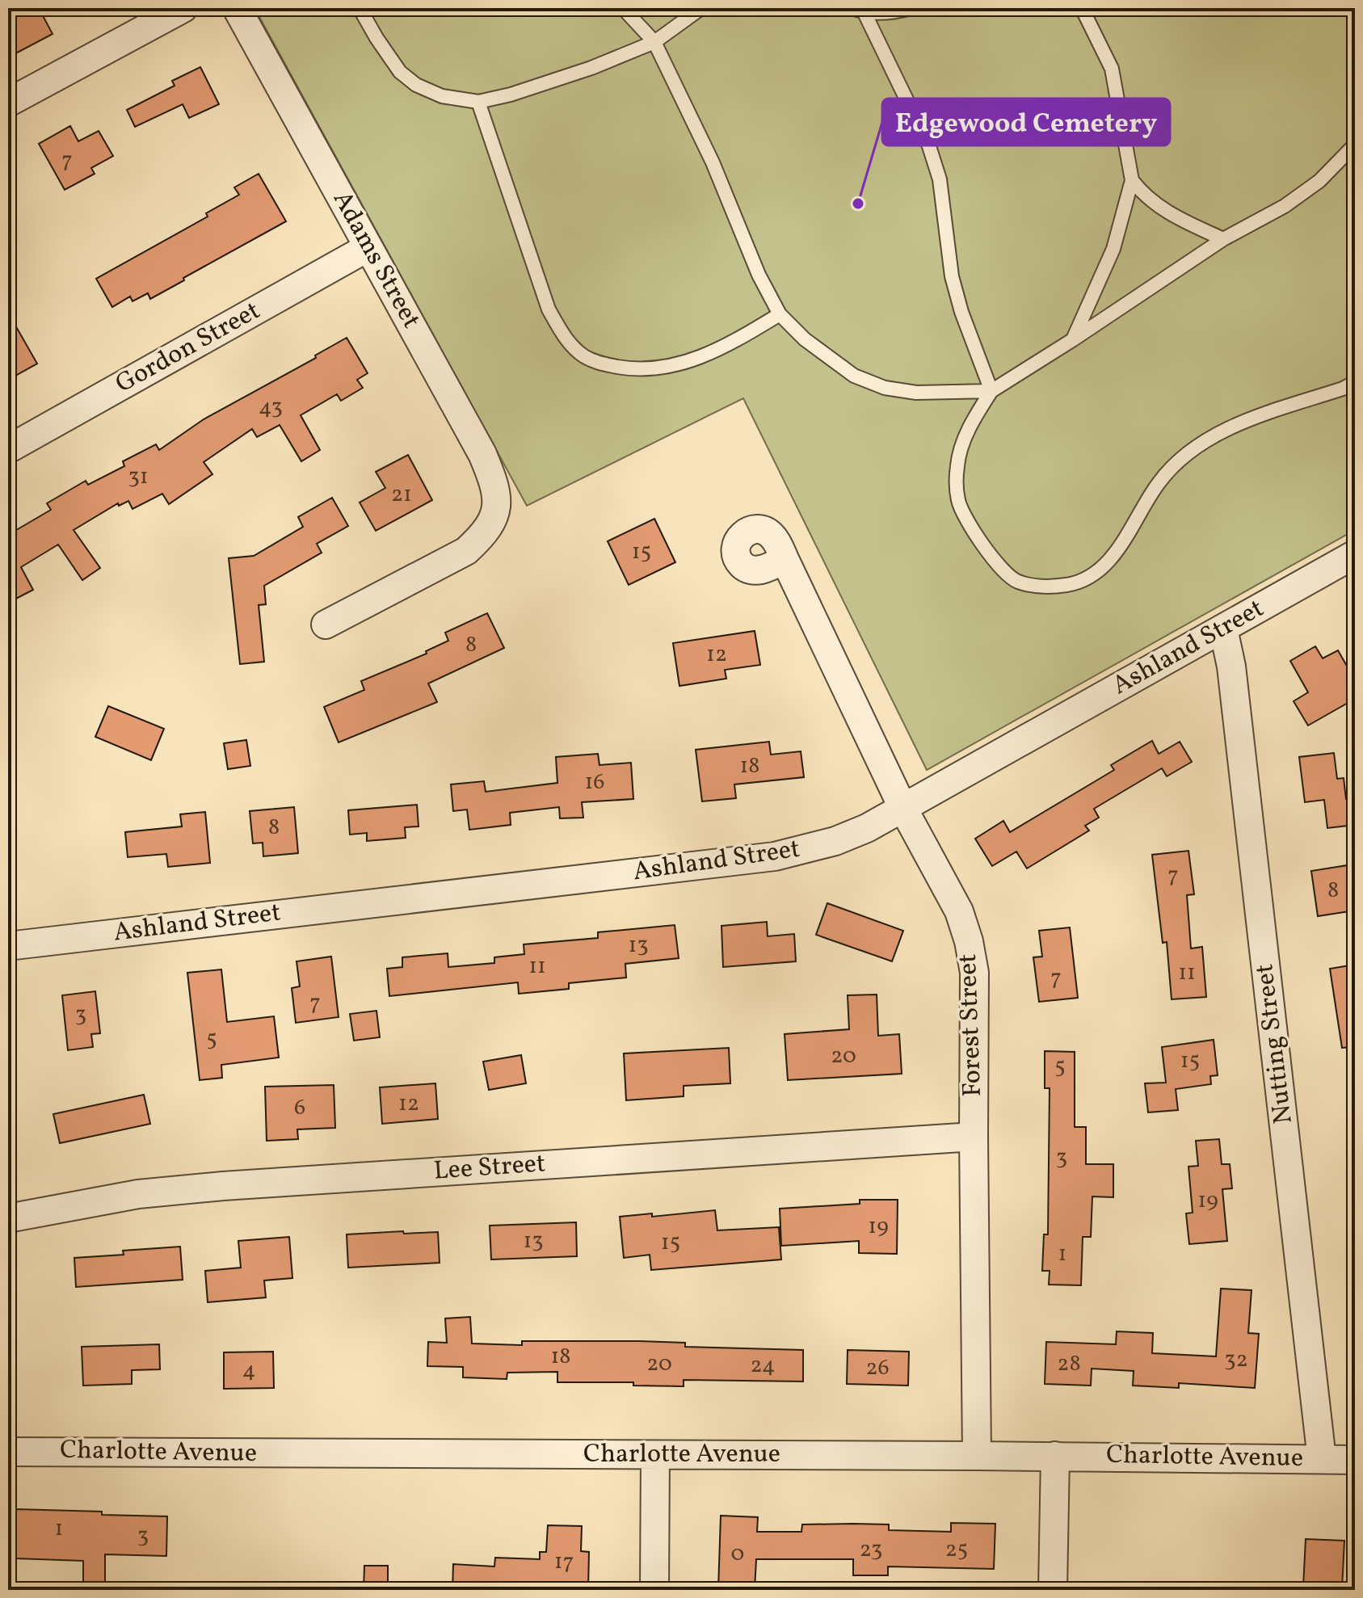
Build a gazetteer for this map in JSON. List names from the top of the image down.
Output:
{
  "streets": {
    "street": [
      "Adams Street",
      "Gordon Street",
      "Ashland Street",
      "Forest Street",
      "Nutting Street",
      "Lee Street",
      "Charlotte Avenue"
    ]
  },
  "crossings": [
    ["Adams Street", "Gordon Street"],
    ["Ashland Street", "Forest Street"],
    ["Ashland Street", "Nutting Street"],
    ["Forest Street", "Lee Street"],
    ["Forest Street", "Charlotte Avenue"],
    ["Nutting Street", "Charlotte Avenue"]
  ],
  "places": ["Edgewood Cemetery"],
  "house_numbers": [
    "7",
    "43",
    "31",
    "21",
    "15",
    "8",
    "12",
    "18",
    "16",
    "8",
    "7",
    "8",
    "13",
    "11",
    "11",
    "7",
    "7",
    "3",
    "5",
    "20",
    "15",
    "5",
    "12",
    "6",
    "3",
    "19",
    "19",
    "13",
    "15",
    "1",
    "18",
    "32",
    "20",
    "28",
    "24",
    "26",
    "4",
    "1",
    "3",
    "23",
    "25",
    "0",
    "17"
  ]
}
